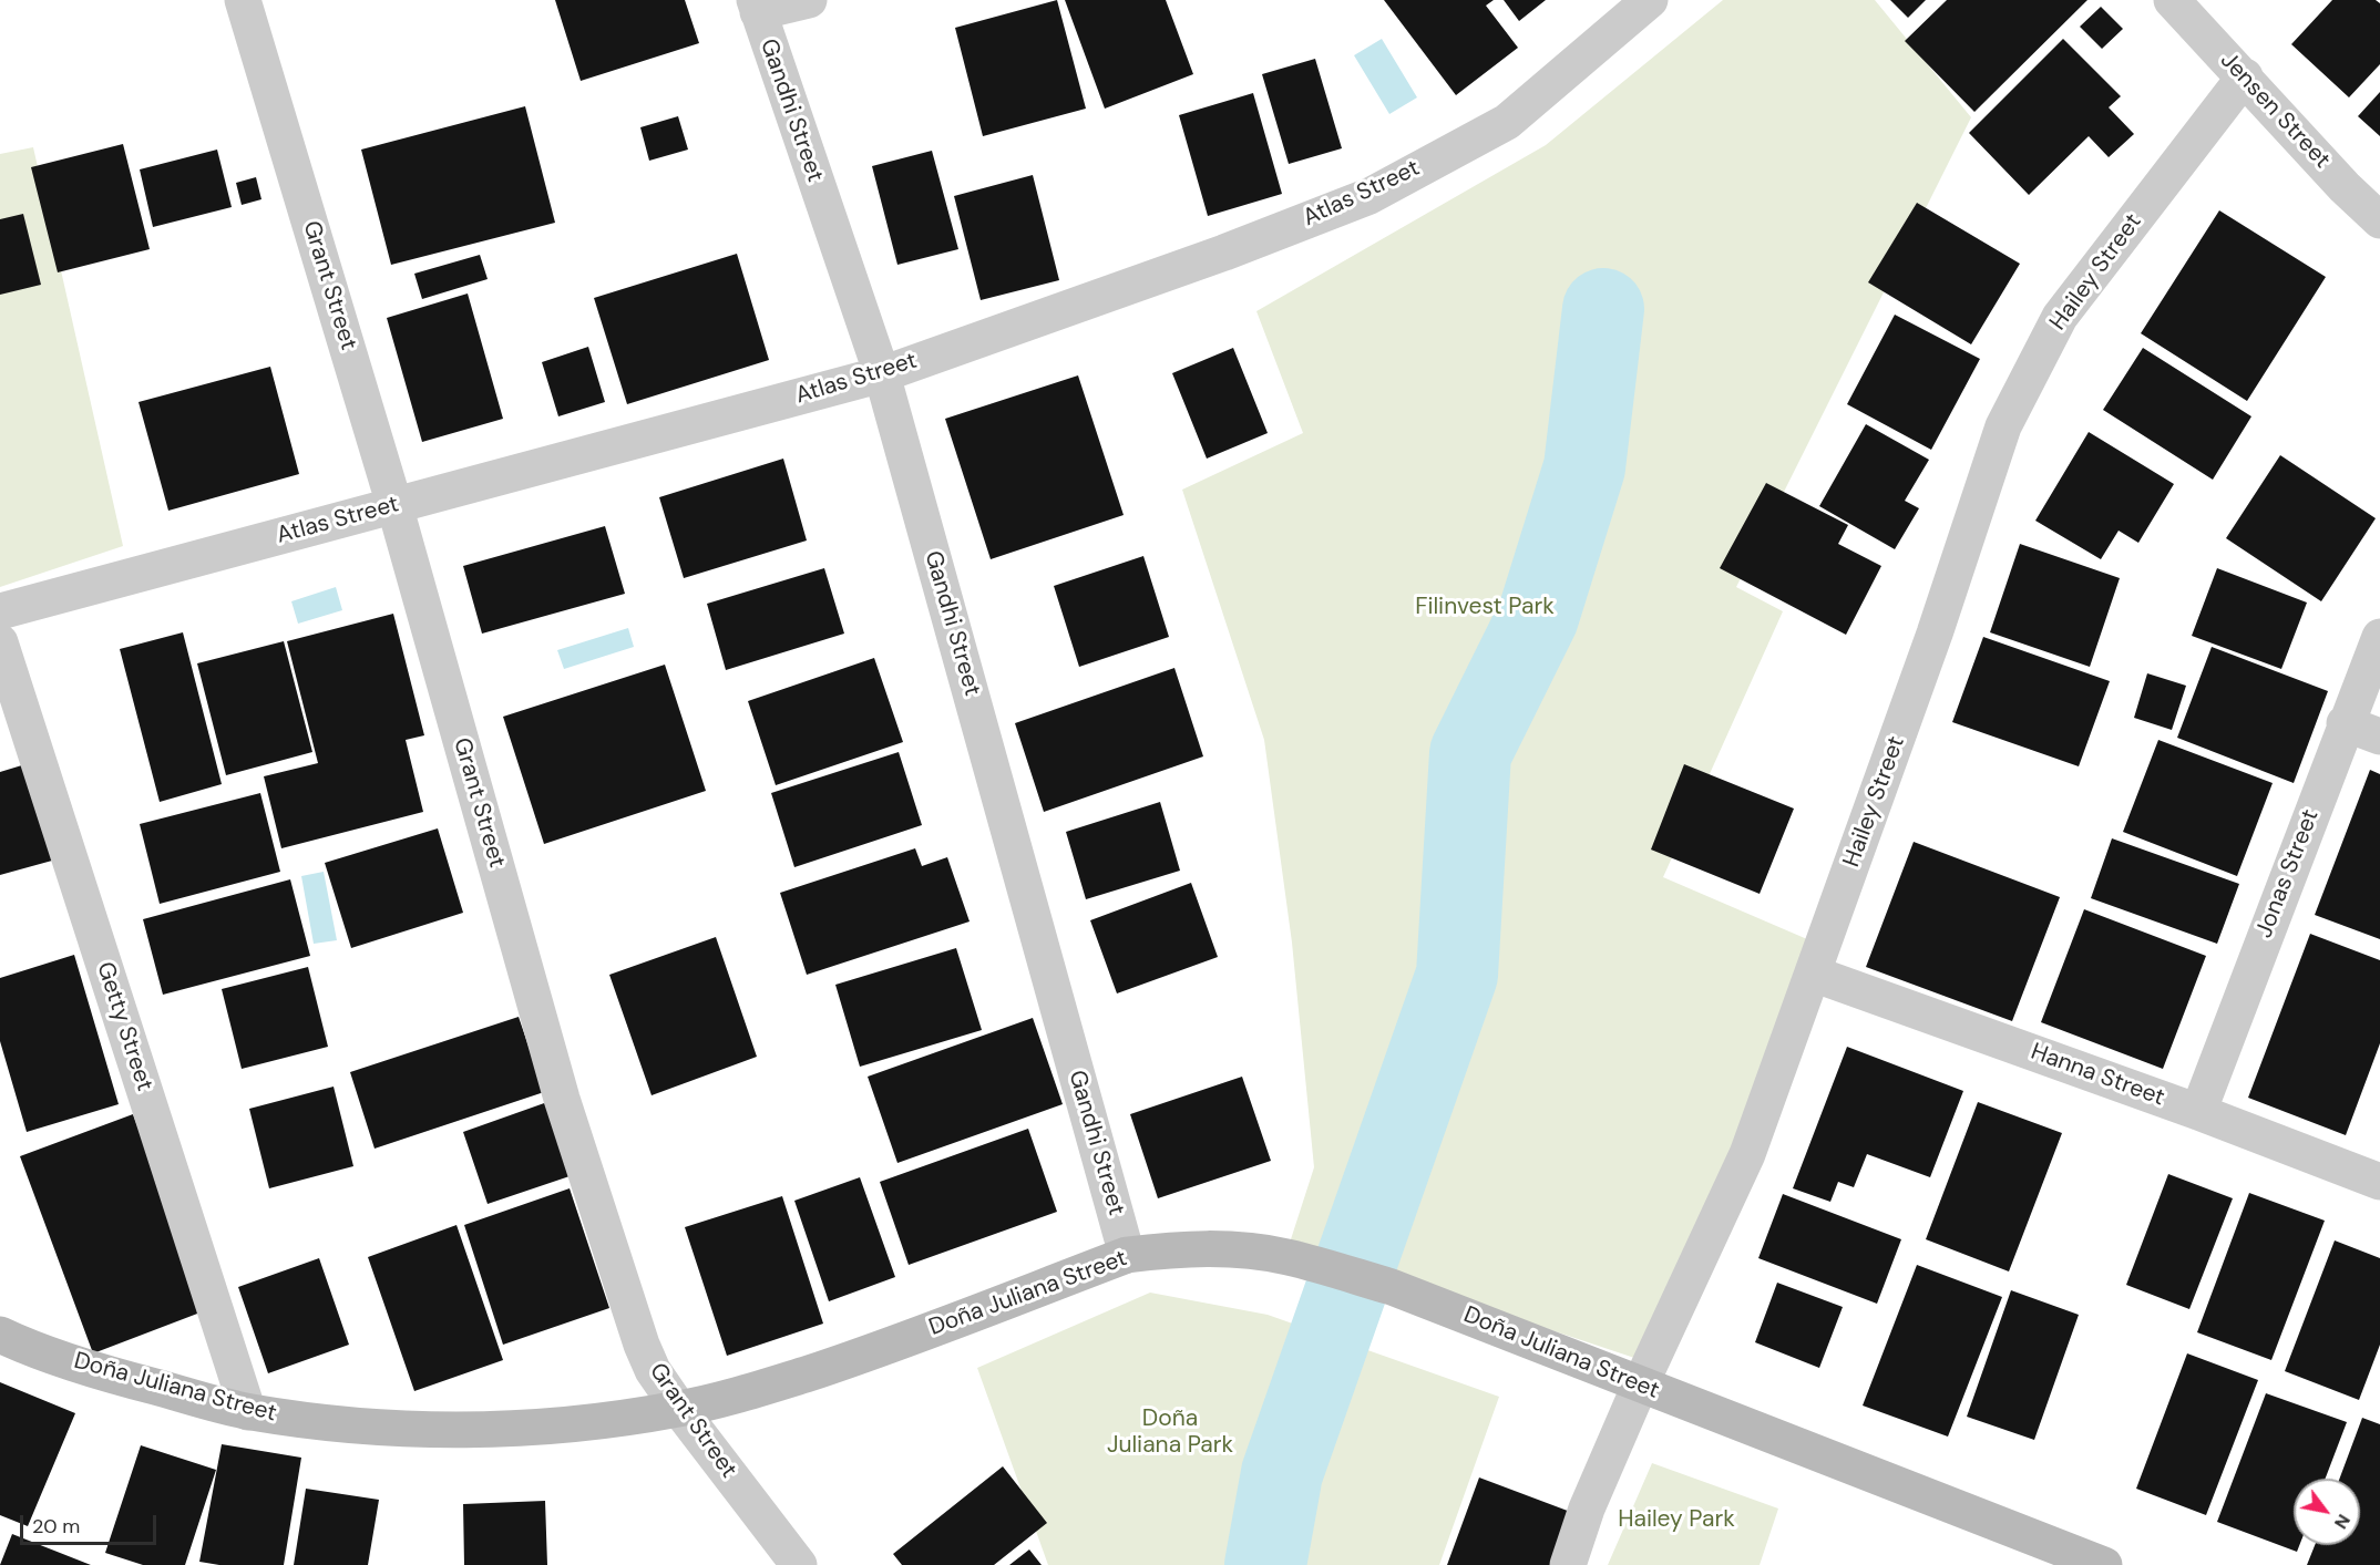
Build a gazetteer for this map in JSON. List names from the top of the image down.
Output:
{
  "streets": {
    "street": [
      "Gandhi Street",
      "Jensen Street",
      "Atlas Street",
      "Hailey Street",
      "Grant Street",
      "Jonas Street",
      "Getty Street",
      "Hanna Street",
      "Doña Juliana Street"
    ]
  },
  "crossings": [
    ["Gandhi Street", "Atlas Street"],
    ["Gandhi Street", "Doña Juliana Street"],
    ["Jensen Street", "Hailey Street"],
    ["Atlas Street", "Grant Street"],
    ["Hailey Street", "Hanna Street"],
    ["Hailey Street", "Doña Juliana Street"],
    ["Grant Street", "Doña Juliana Street"],
    ["Jonas Street", "Hanna Street"],
    ["Getty Street", "Doña Juliana Street"]
  ],
  "parks": ["Filinvest Park", "Doña Juliana Park", "Hailey Park"],
  "scale_bar": "20 m",
  "north": "bottom right"
}
